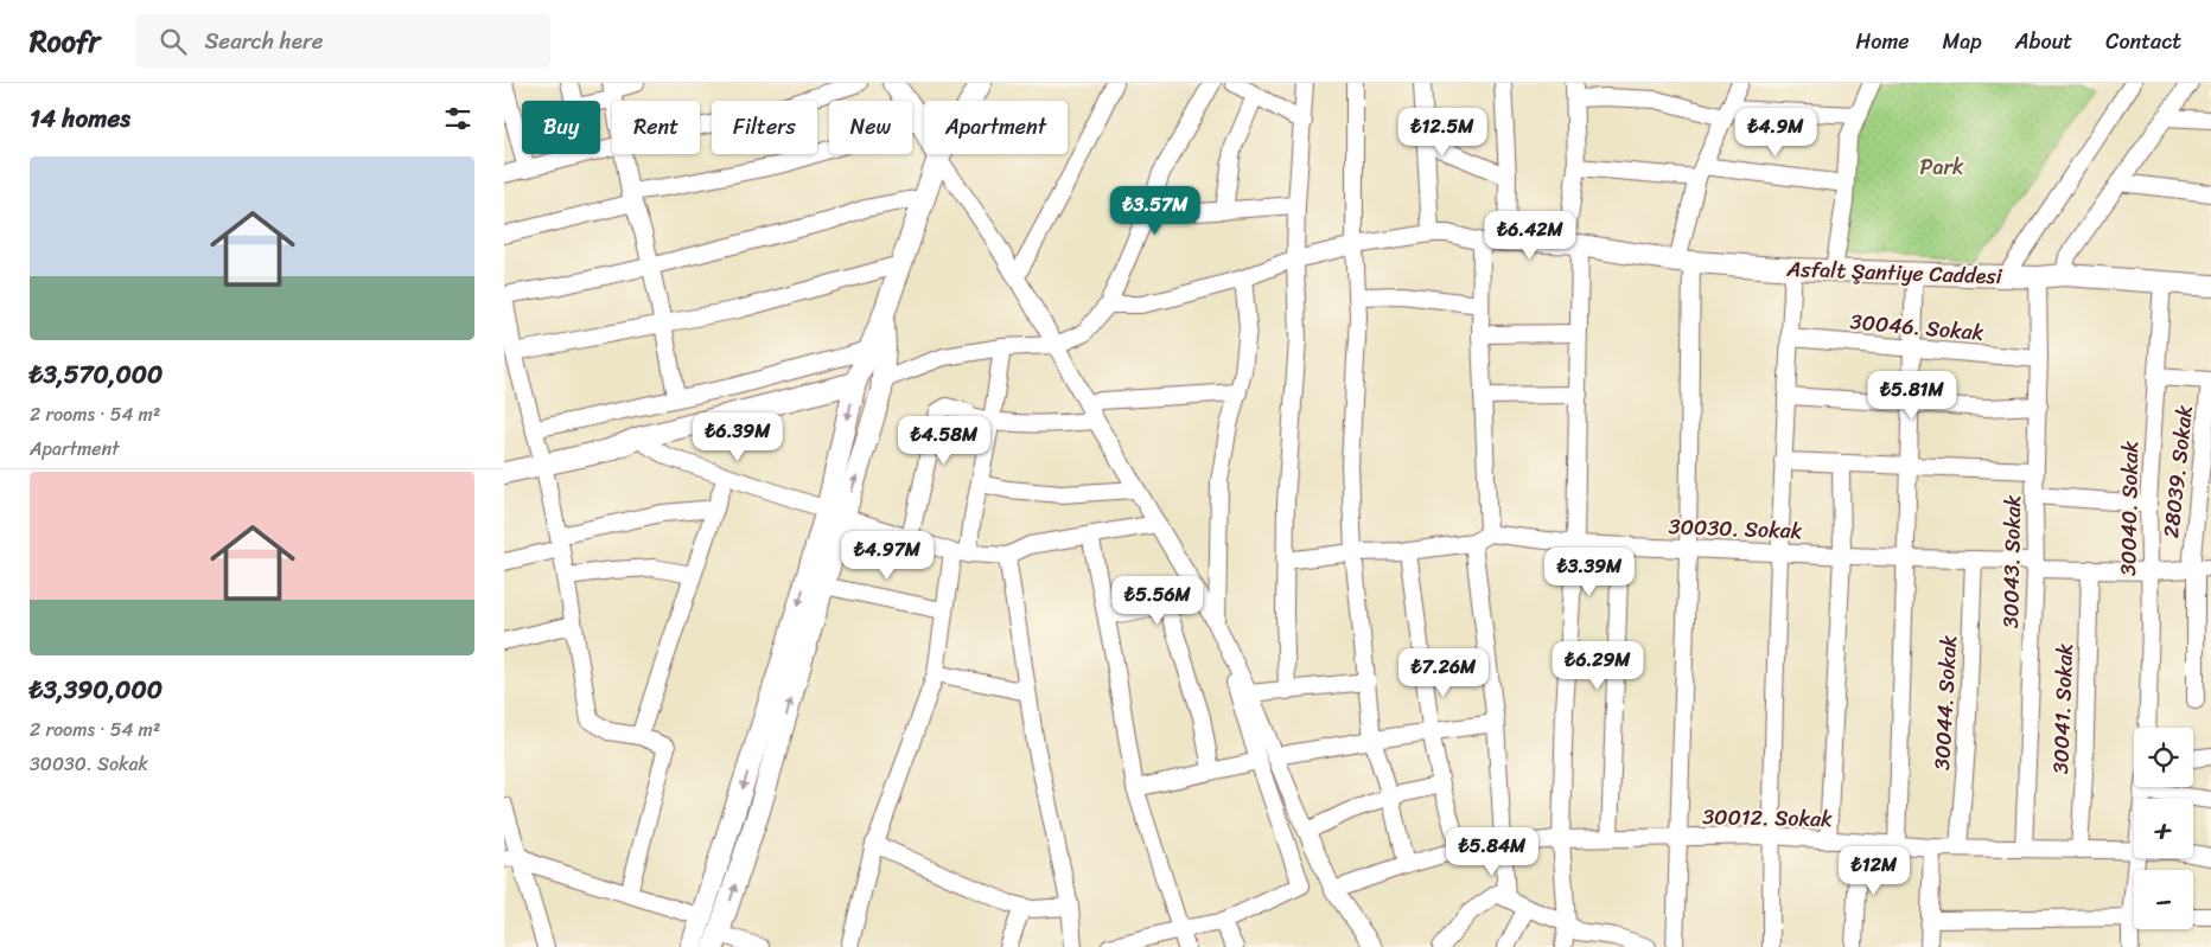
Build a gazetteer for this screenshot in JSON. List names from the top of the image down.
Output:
{
  "streets": {
    "street": [
      "Asfalt Şantiye Caddesi",
      "30046. Sokak",
      "28039. Sokak",
      "30040. Sokak",
      "30030. Sokak",
      "30043. Sokak",
      "30044. Sokak",
      "30041. Sokak",
      "30012. Sokak"
    ]
  },
  "crossings": [
    ["Asfalt Şantiye Caddesi", "30040. Sokak"],
    ["Asfalt Şantiye Caddesi", "30043. Sokak"],
    ["30046. Sokak", "30043. Sokak"],
    ["28039. Sokak", "30030. Sokak"],
    ["30040. Sokak", "30030. Sokak"],
    ["30030. Sokak", "30043. Sokak"],
    ["30030. Sokak", "30044. Sokak"],
    ["30030. Sokak", "30041. Sokak"],
    ["30043. Sokak", "30012. Sokak"],
    ["30044. Sokak", "30012. Sokak"],
    ["30041. Sokak", "30012. Sokak"]
  ],
  "parks": ["Park"],
  "page": {
    "header": "Roofr",
    "search": "Search here",
    "nav": [
      "Home",
      "Map",
      "About",
      "Contact"
    ],
    "heading": "14 homes",
    "chip": [
      "Buy",
      "Rent",
      "Filters",
      "New",
      "Apartment"
    ],
    "price": [
      "₺12.5M",
      "₺4.9M",
      "₺3.57M",
      "₺6.42M",
      "₺5.81M",
      "₺6.39M",
      "₺4.58M",
      "₺4.97M",
      "₺3.39M",
      "₺5.56M",
      "₺6.29M",
      "₺7.26M",
      "₺5.84M",
      "₺12M"
    ],
    "list": [
      {
        "name": "₺3,570,000",
        "note": "2 rooms · 54 m² · Apartment"
      },
      {
        "name": "₺3,390,000",
        "note": "2 rooms · 54 m² · 30030. Sokak"
      }
    ],
    "map_buttons": ["+", "−"]
  }
}
